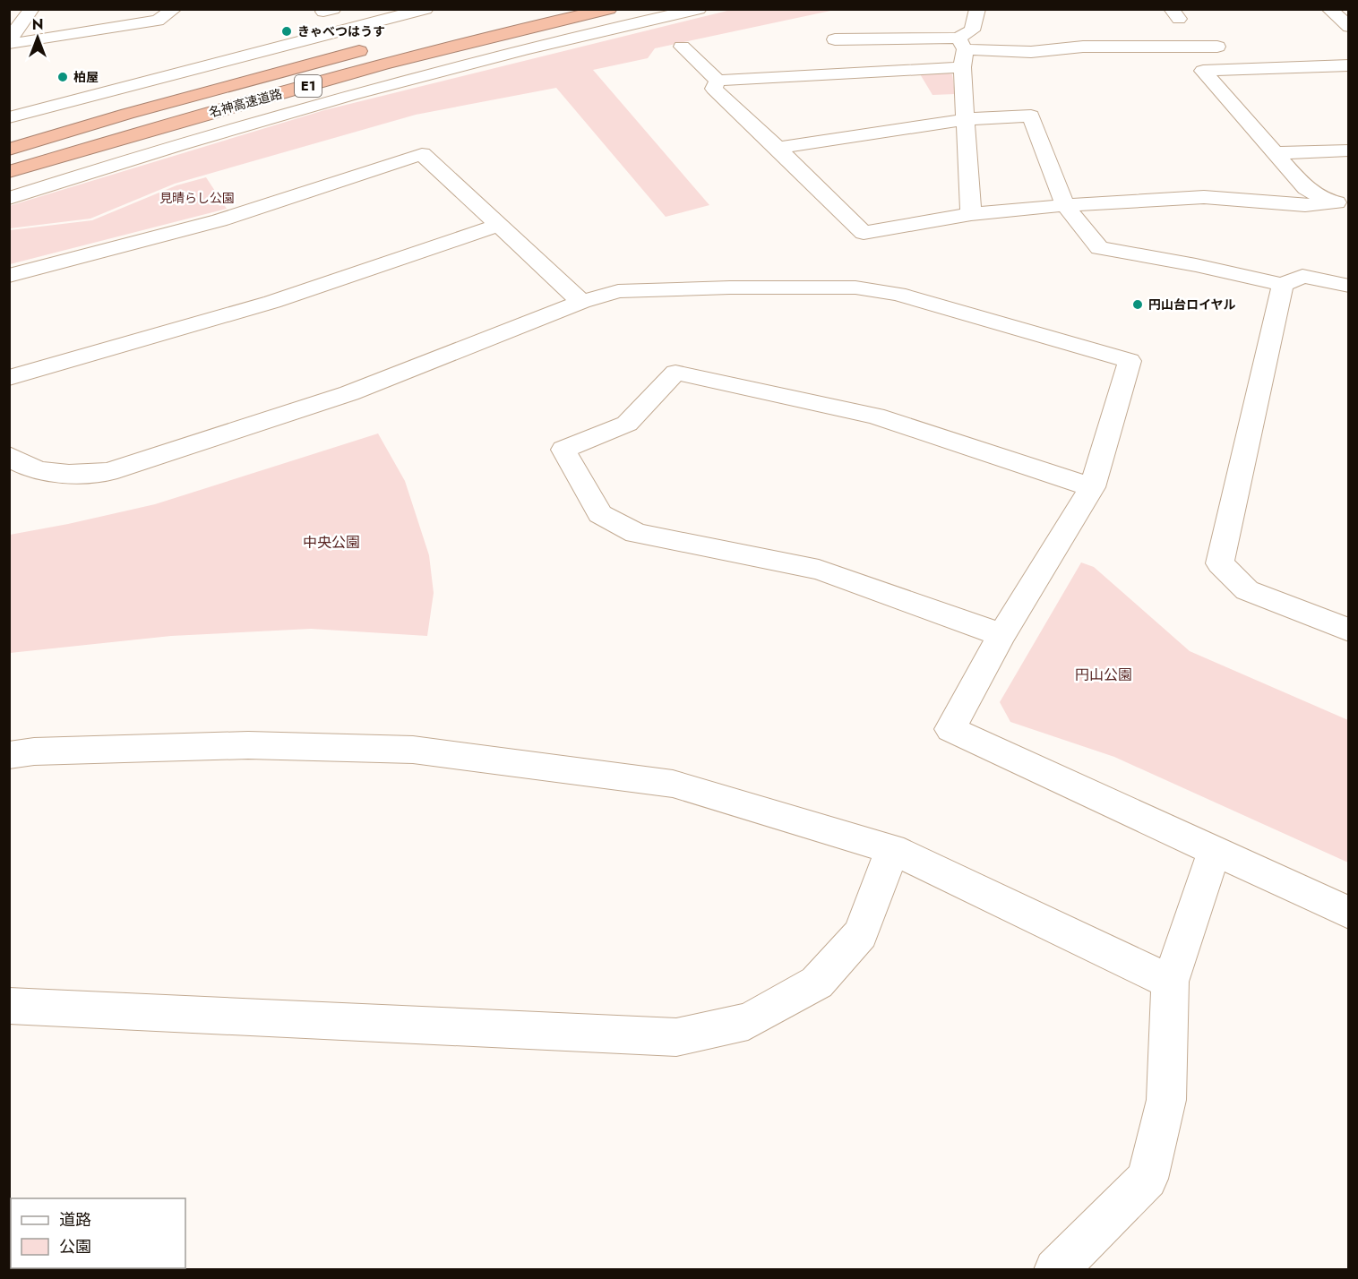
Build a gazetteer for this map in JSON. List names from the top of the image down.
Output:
{
  "streets": {
    "highway": ["E1", "名神高速道路"]
  },
  "parks": ["見晴らし公園", "中央公園", "円山公園"],
  "places": ["きゃべつはうす", "柏屋", "円山台ロイヤル"],
  "legend": ["道路", "公園"],
  "north": "top"
}
